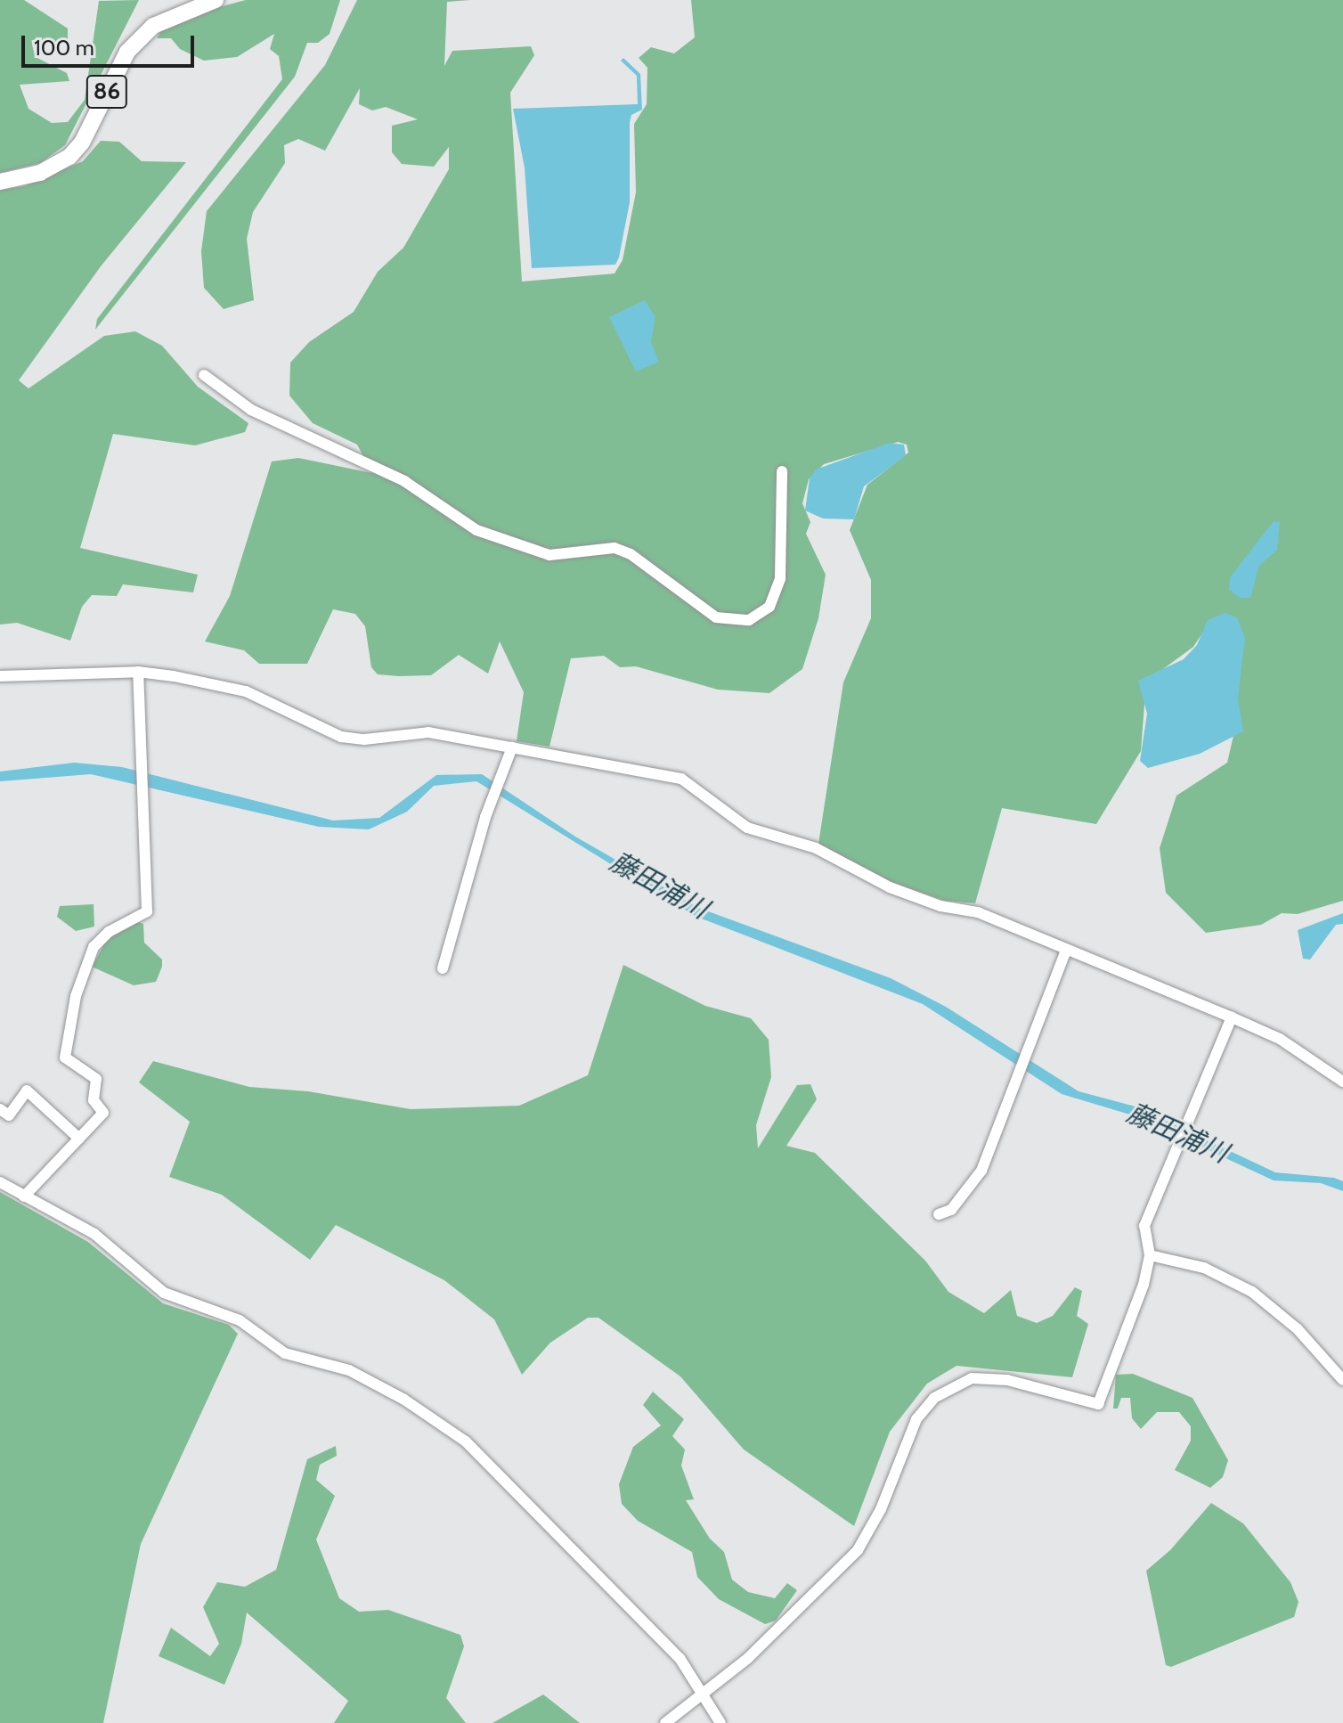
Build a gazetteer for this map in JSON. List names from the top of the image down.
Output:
{
  "streets": {
    "main road": ["86"]
  },
  "water": ["藤田浦川"],
  "scale_bar": "100 m"
}
